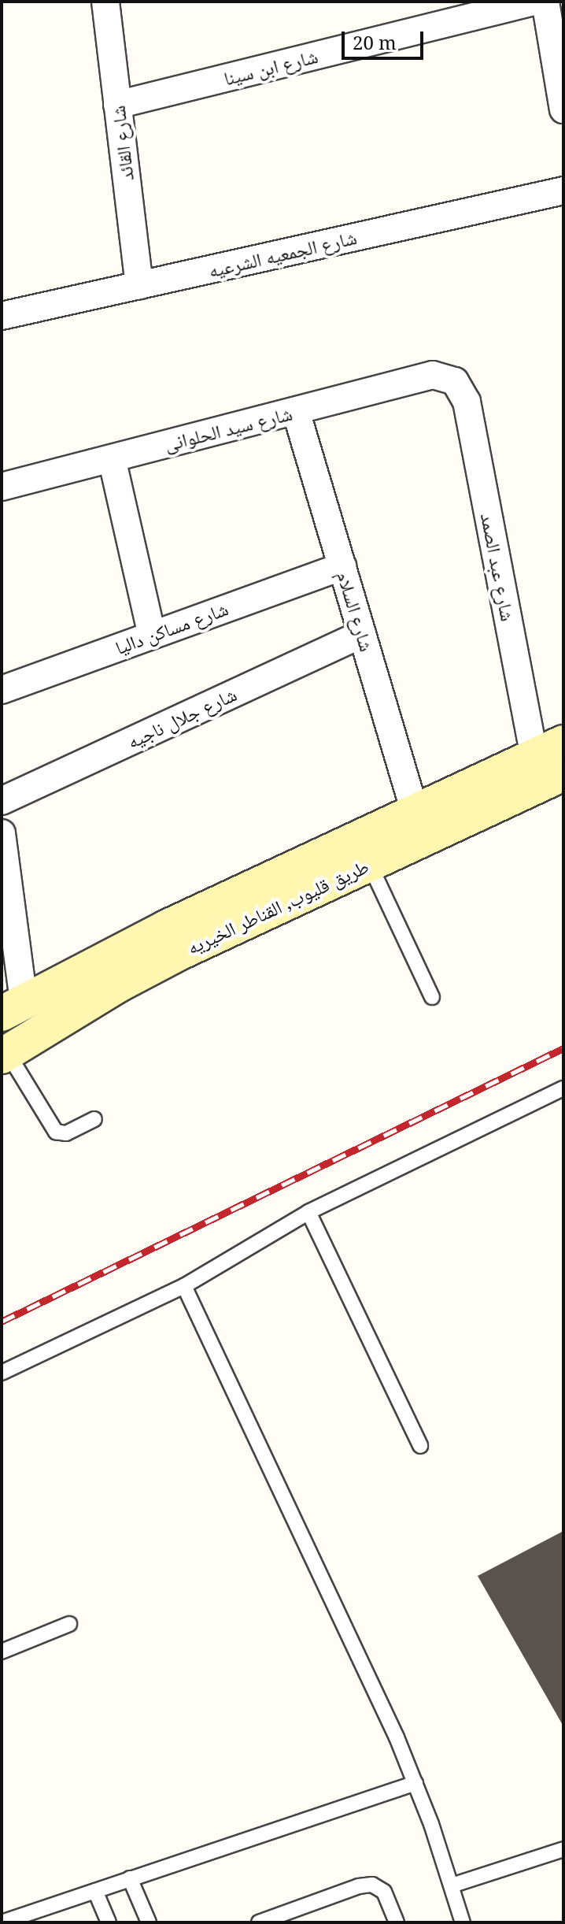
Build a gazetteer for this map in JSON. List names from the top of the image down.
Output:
{
  "streets": {
    "main road": ["طريق قليوب, القناطر الخيريه"],
    "street": [
      "شارع ابن سينا",
      "شارع القائد",
      "شارع الجمعيه الشرعيه",
      "شارع سيد الحلوانى",
      "شارع عبد الصمد",
      "شارع السلام",
      "شارع مساكن داليا",
      "شارع جلال ناجيه"
    ]
  },
  "crossings": [
    ["شارع ابن سينا", "شارع القائد"],
    ["شارع القائد", "شارع الجمعيه الشرعيه"],
    ["شارع سيد الحلوانى", "شارع عبد الصمد"],
    ["شارع سيد الحلوانى", "شارع السلام"],
    ["شارع عبد الصمد", "طريق قليوب, القناطر الخيريه"],
    ["شارع السلام", "شارع مساكن داليا"],
    ["شارع السلام", "شارع جلال ناجيه"],
    ["شارع السلام", "طريق قليوب, القناطر الخيريه"]
  ],
  "scale_bar": "20 m"
}
